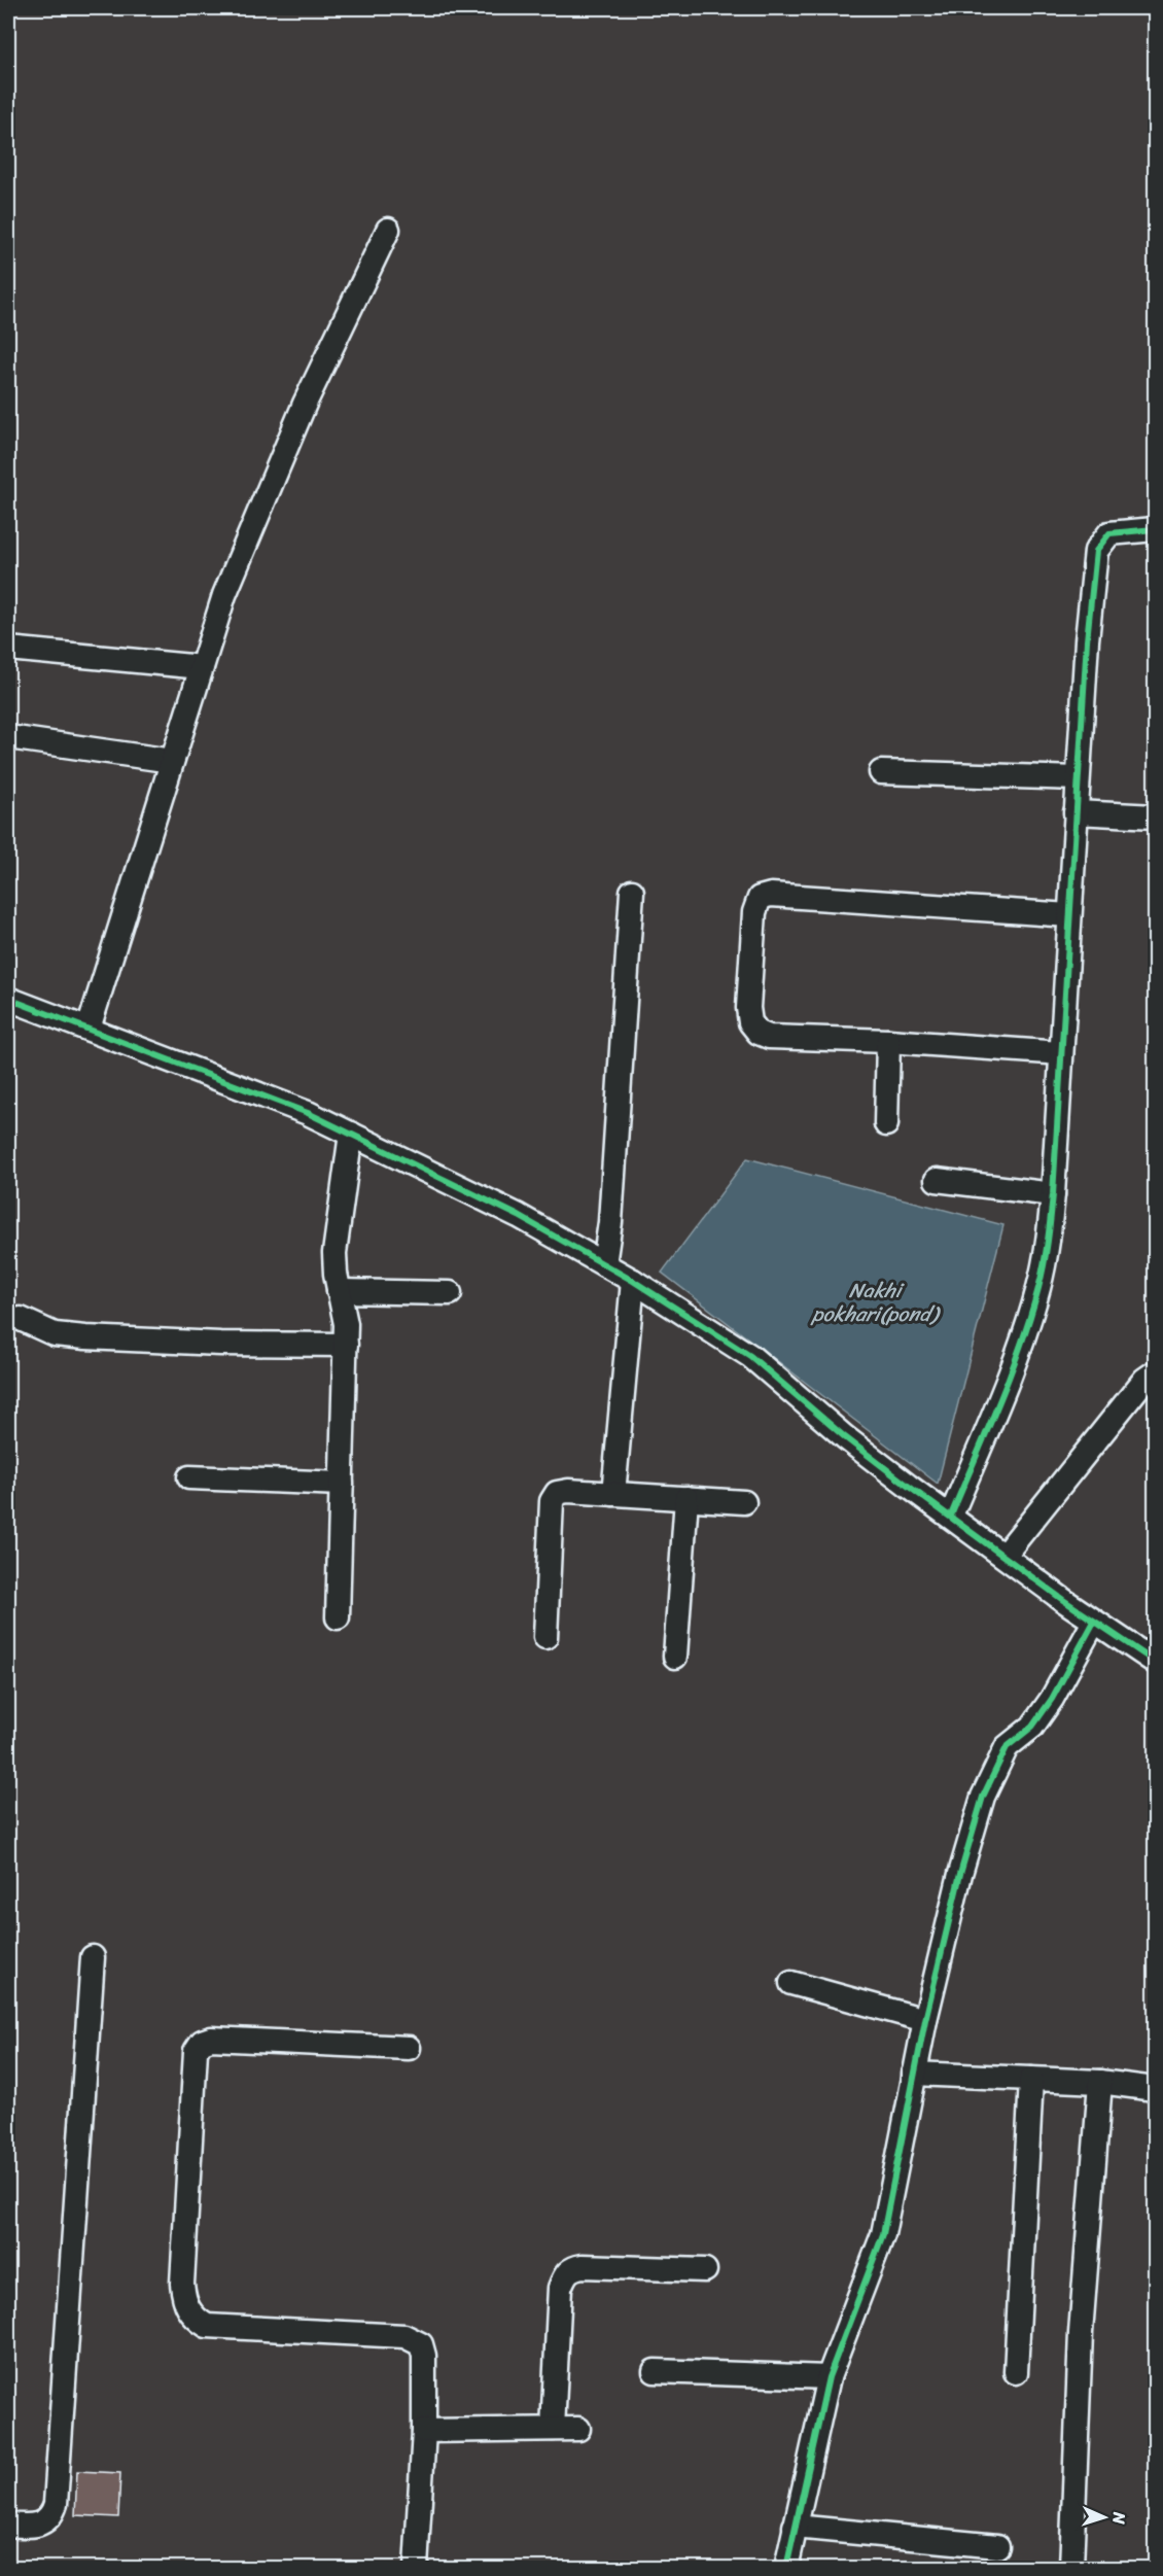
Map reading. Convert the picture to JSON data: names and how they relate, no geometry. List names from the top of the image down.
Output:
{
  "water": ["Nakhi pokhari(pond)"],
  "north": "right"
}
